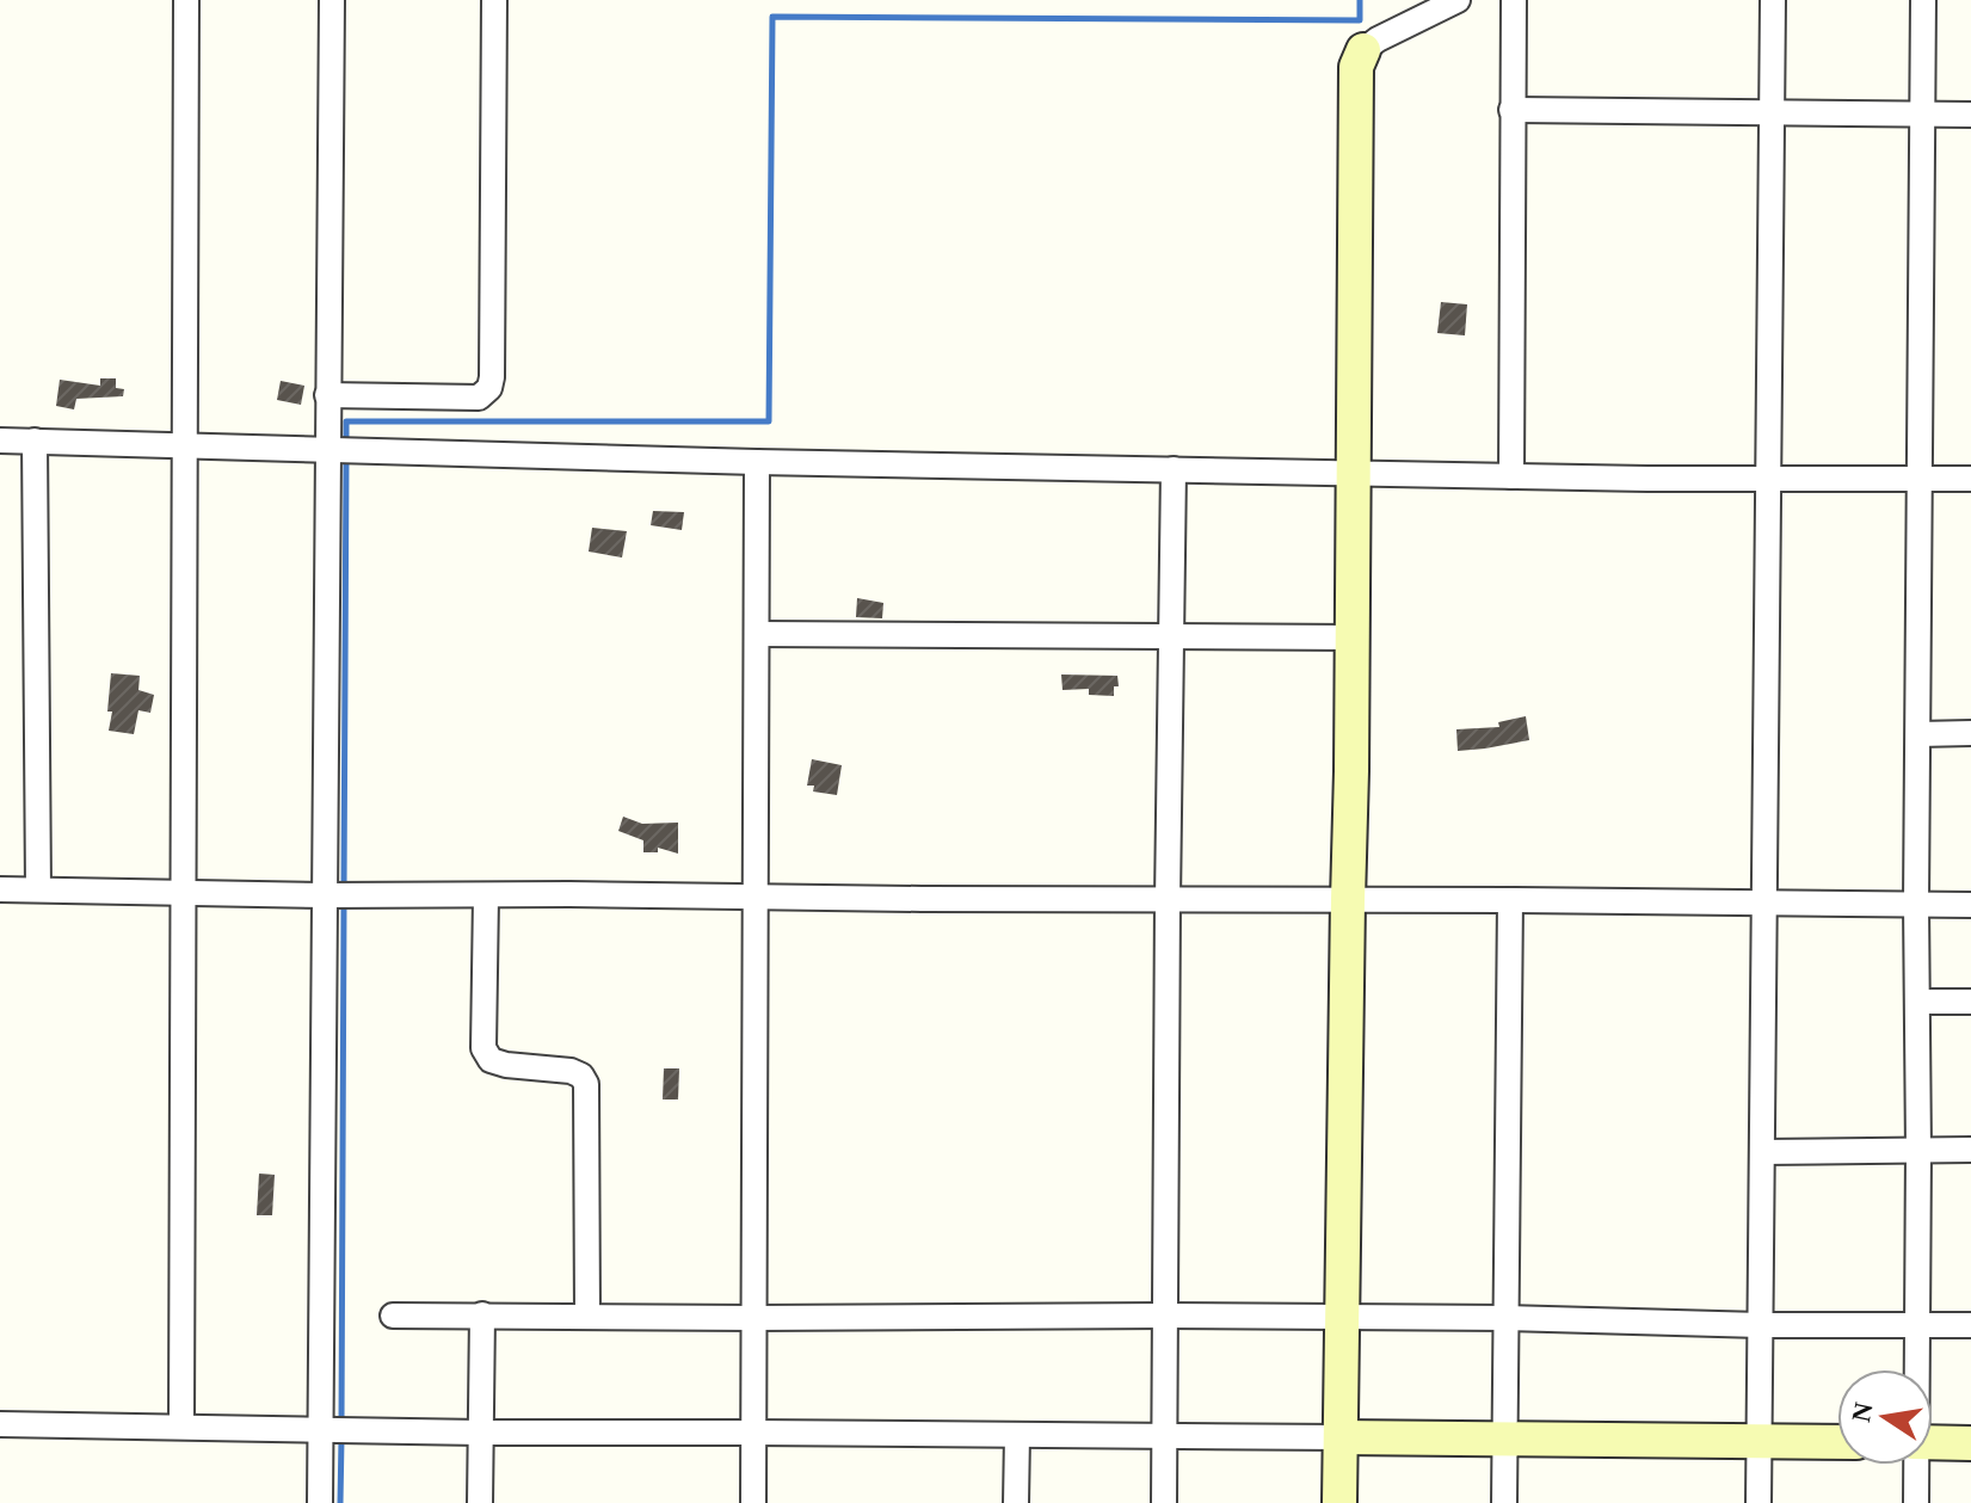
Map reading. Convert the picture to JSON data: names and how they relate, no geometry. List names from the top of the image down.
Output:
{
  "north": "left"
}
